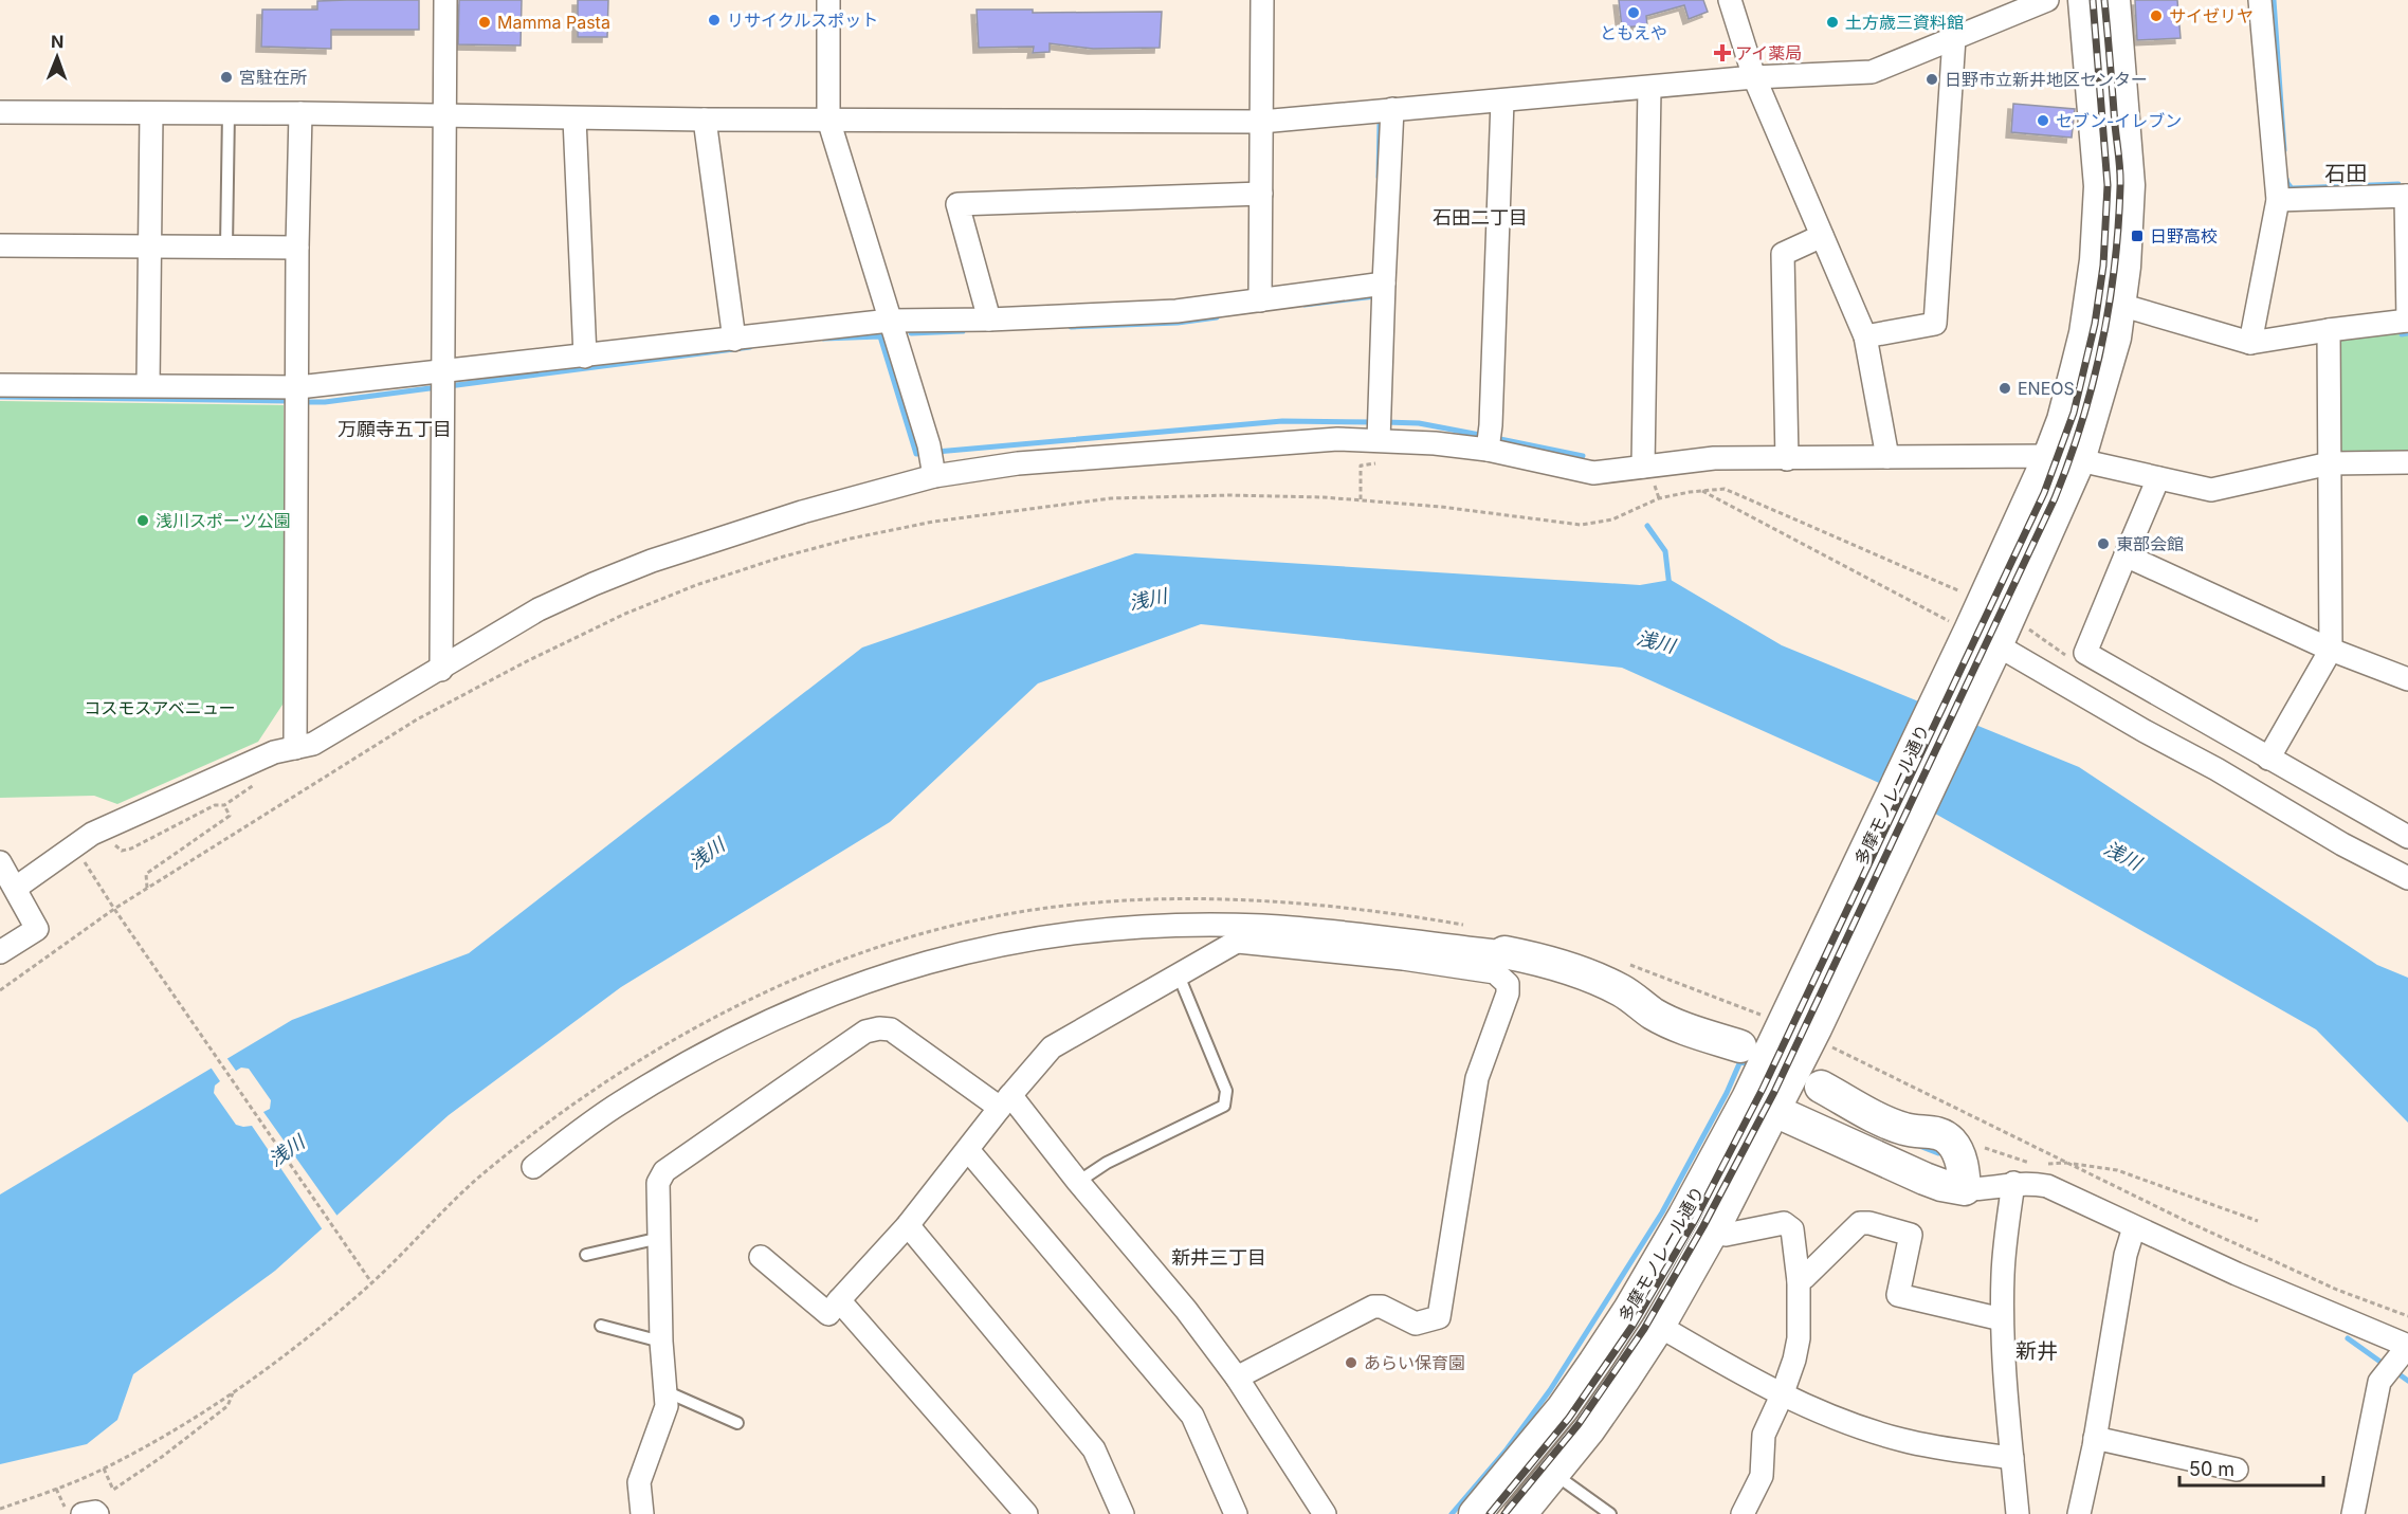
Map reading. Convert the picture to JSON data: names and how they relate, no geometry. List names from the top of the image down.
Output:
{
  "streets": {
    "main road": ["多摩モノレール通り"]
  },
  "districts": [
    "石田",
    "石田二丁目",
    "万願寺五丁目",
    "新井三丁目",
    "新井"
  ],
  "water": ["浅川"],
  "parks": ["コスモスアベニュー"],
  "places": {
    "other": [
      "ともえや",
      "サイゼリヤ",
      "リサイクルスポット",
      "Mamma Pasta",
      "土方歳三資料館",
      "宮駐在所",
      "日野市立新井地区センター",
      "セブン-イレブン",
      "ENEOS",
      "浅川スポーツ公園",
      "東部会館",
      "あらい保育園"
    ],
    "health": ["アイ薬局"],
    "transit": ["日野高校"]
  },
  "scale_bar": "50 m",
  "north": "top"
}
